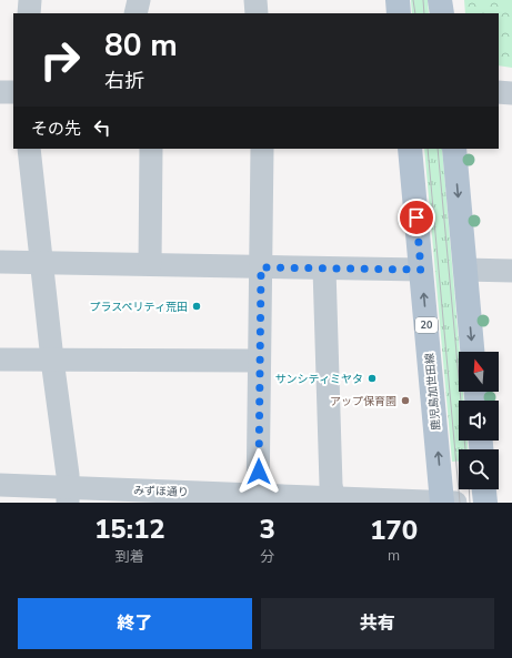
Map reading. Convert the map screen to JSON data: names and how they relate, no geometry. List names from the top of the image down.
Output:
{
  "streets": {
    "main road": ["20", "鹿児島加世田線"],
    "street": ["みずほ通り"]
  },
  "crossings": [
    ["鹿児島加世田線", "みずほ通り"]
  ],
  "places": ["プラスペリティ荒田", "サンシティミヤタ", "アップ保育園"],
  "north": "top",
  "page": {
    "turn": ["80 m", "右折"],
    "then": "その先",
    "eta": [
      "15:12",
      "到着",
      "3",
      "分",
      "170",
      "m"
    ],
    "buttons": ["終了", "共有"]
  }
}
